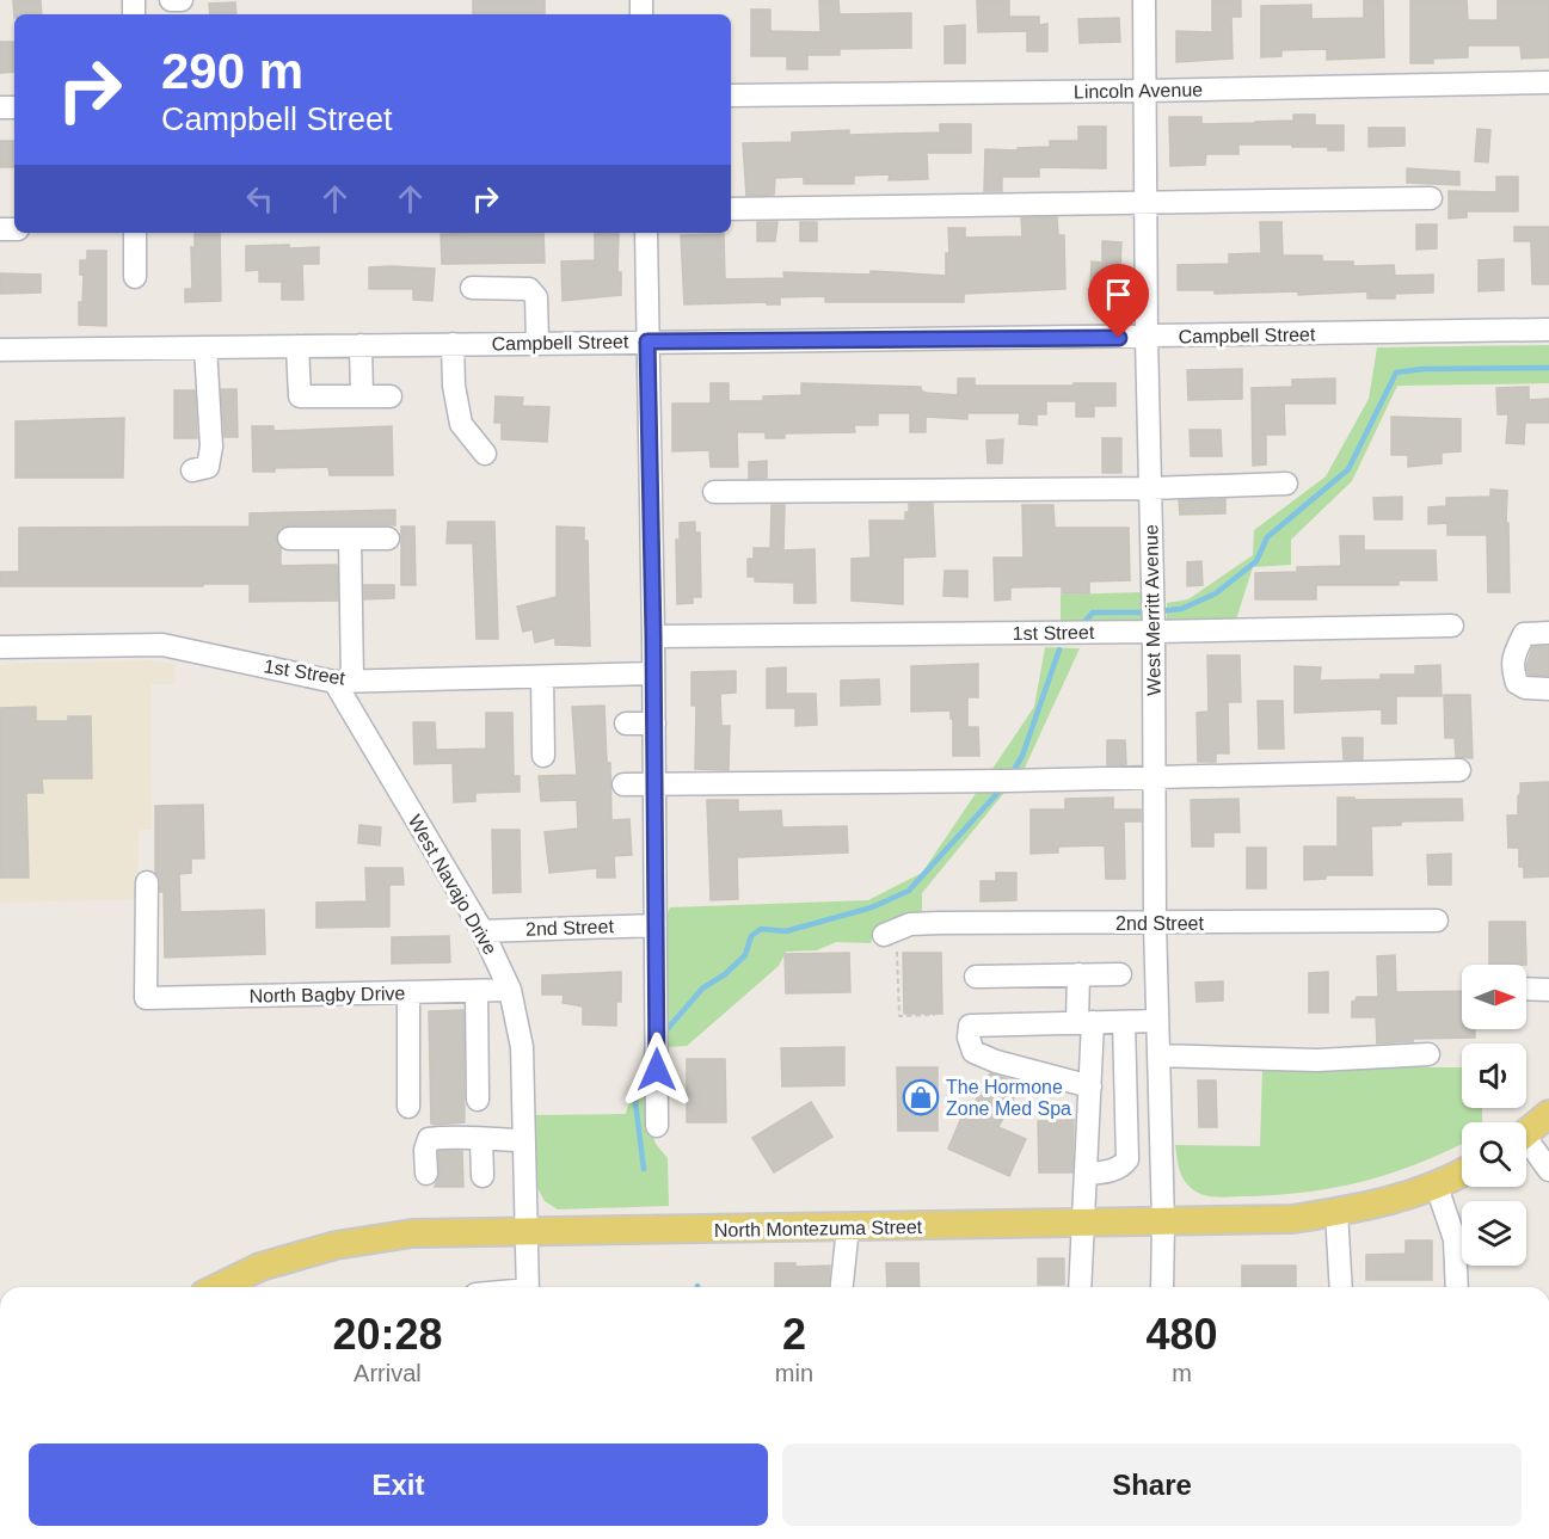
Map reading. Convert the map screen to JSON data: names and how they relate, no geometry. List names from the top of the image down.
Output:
{
  "streets": {
    "main road": ["North Montezuma Street"],
    "street": [
      "Lincoln Avenue",
      "Campbell Street",
      "West Merritt Avenue",
      "1st Street",
      "West Navajo Drive",
      "2nd Street",
      "North Bagby Drive"
    ]
  },
  "crossings": [
    ["Lincoln Avenue", "West Merritt Avenue"],
    ["Campbell Street", "West Merritt Avenue"],
    ["West Merritt Avenue", "1st Street"],
    ["West Merritt Avenue", "2nd Street"],
    ["West Merritt Avenue", "North Montezuma Street"],
    ["1st Street", "West Navajo Drive"],
    ["West Navajo Drive", "2nd Street"],
    ["West Navajo Drive", "North Bagby Drive"],
    ["West Navajo Drive", "North Montezuma Street"]
  ],
  "places": {
    "shop": ["The Hormone Zone Med Spa"]
  },
  "north": "right",
  "page": {
    "turn": ["290 m", "Campbell Street"],
    "eta": [
      "20:28",
      "Arrival",
      "2",
      "min",
      "480",
      "m"
    ],
    "buttons": ["Exit", "Share"]
  }
}
